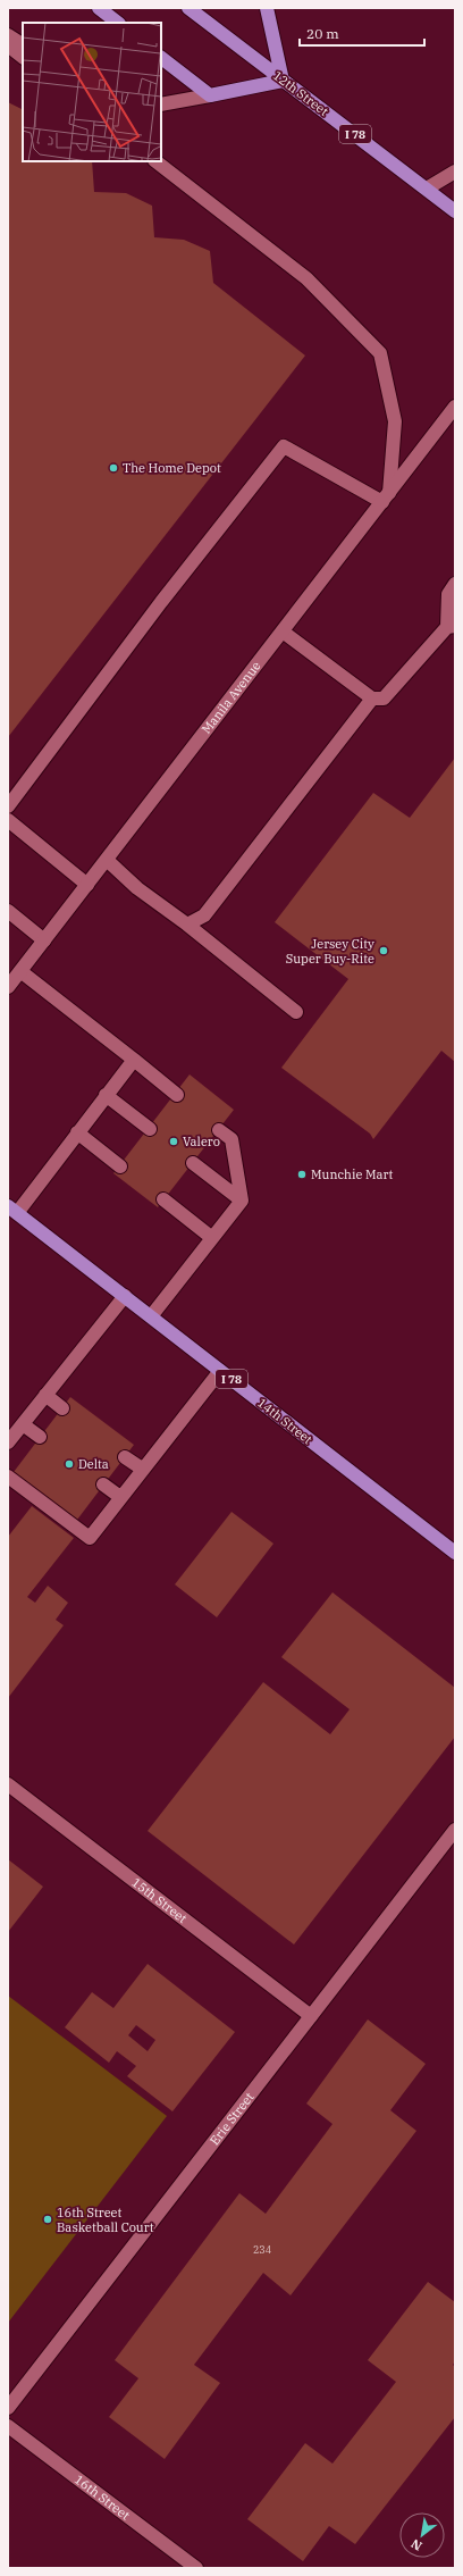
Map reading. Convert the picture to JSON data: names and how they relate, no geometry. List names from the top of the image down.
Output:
{
  "streets": {
    "highway": ["12th Street", "I 78", "14th Street"],
    "street": [
      "Manila Avenue",
      "15th Street",
      "Erie Street",
      "16th Street"
    ]
  },
  "crossings": [
    ["15th Street", "Erie Street"]
  ],
  "places": [
    "The Home Depot",
    "Jersey City Super Buy-Rite",
    "Valero",
    "Munchie Mart",
    "Delta",
    "16th Street Basketball Court"
  ],
  "house_numbers": ["234"],
  "scale_bar": "20 m",
  "north": "bottom left"
}
